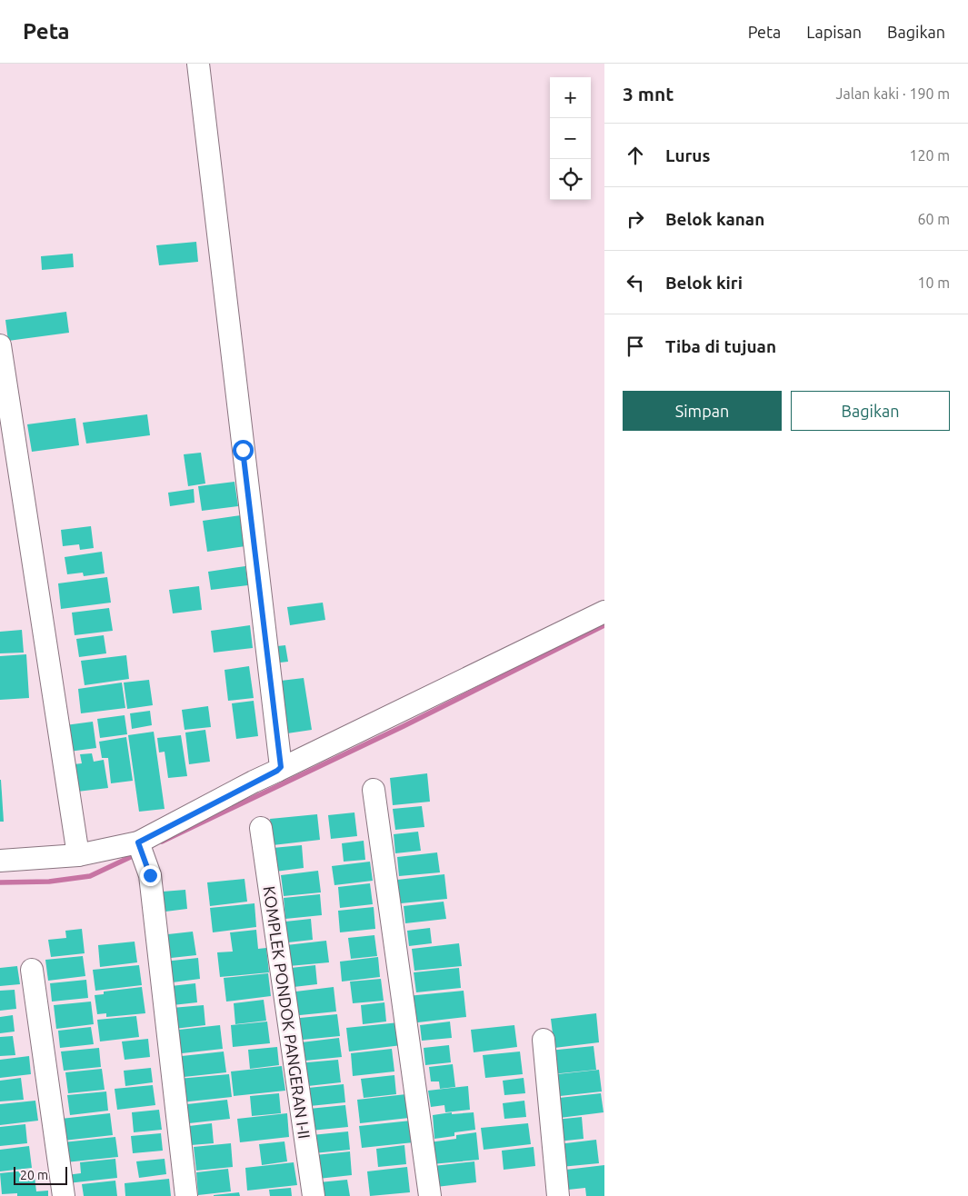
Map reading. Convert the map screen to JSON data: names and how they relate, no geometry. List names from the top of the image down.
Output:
{
  "streets": {
    "street": ["KOMPLEK PONDOK PANGERAN I-II"]
  },
  "scale_bar": "20 m",
  "page": {
    "header": "Peta",
    "nav": ["Peta", "Lapisan", "Bagikan"],
    "heading": ["3 mnt", "Jalan kaki · 190 m"],
    "map_buttons": ["+", "−"],
    "list": [
      ["Lurus", "120 m"],
      ["Belok kanan", "60 m"],
      ["Belok kiri", "10 m"],
      "Tiba di tujuan"
    ],
    "buttons": ["Simpan", "Bagikan"],
    "scale": "20 m"
  }
}
